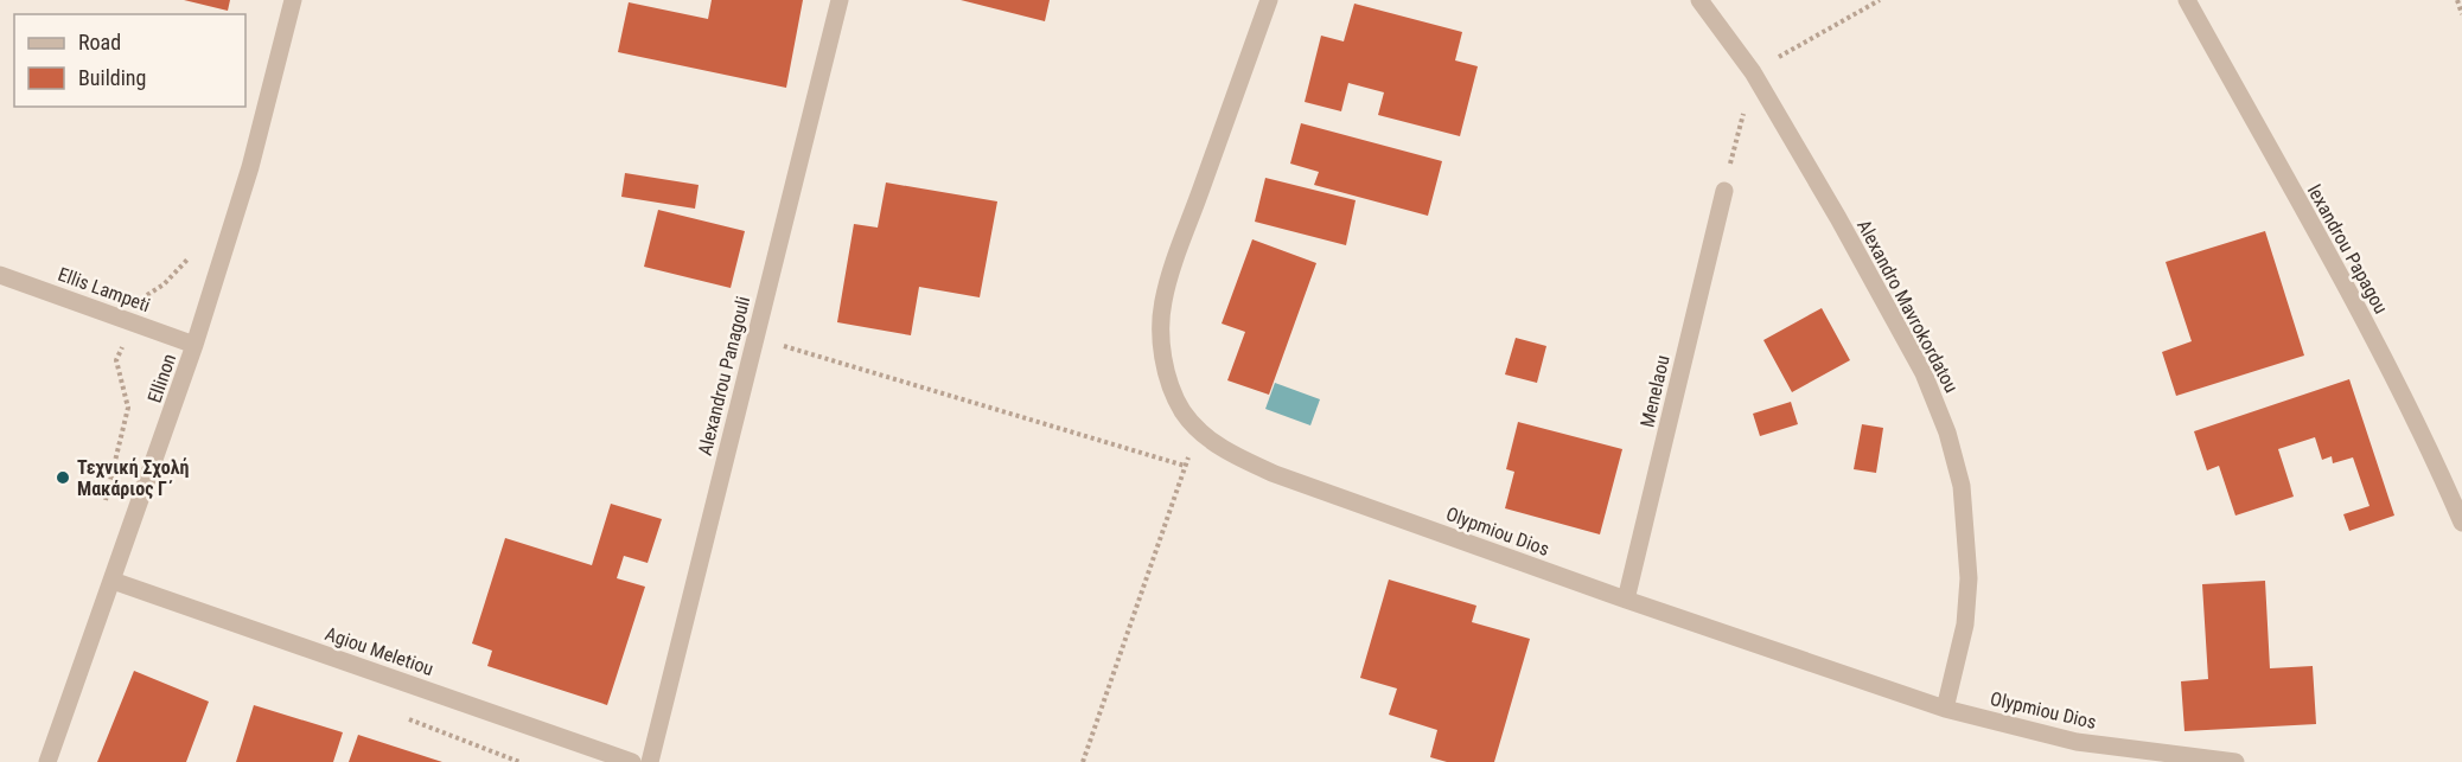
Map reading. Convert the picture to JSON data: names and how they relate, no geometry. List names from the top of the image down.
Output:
{
  "streets": {
    "street": [
      "lexandrou Papagou",
      "Ellis Lampeti",
      "Alexandro Mavrokordatou",
      "Alexandrou Panagouli",
      "Ellinon",
      "Menelaou",
      "Olypmiou Dios",
      "Agiou Meletiou"
    ]
  },
  "crossings": [
    ["Ellis Lampeti", "Ellinon"],
    ["Alexandro Mavrokordatou", "Olypmiou Dios"],
    ["Ellinon", "Agiou Meletiou"],
    ["Menelaou", "Olypmiou Dios"]
  ],
  "places": ["Τεχνική Σχολή Μακάριος Γ΄"],
  "legend": ["Road", "Building"]
}
